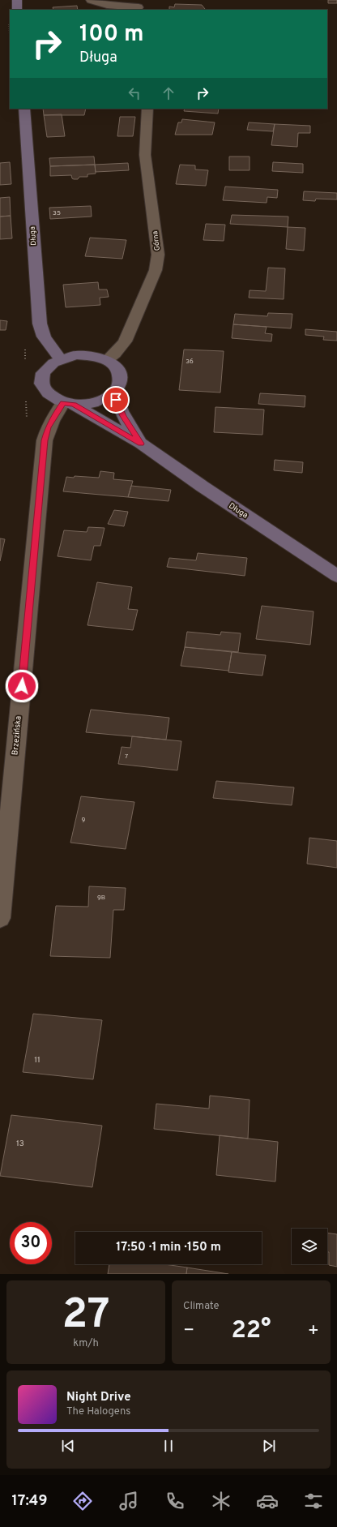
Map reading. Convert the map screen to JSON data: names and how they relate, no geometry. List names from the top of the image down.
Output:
{
  "streets": {
    "street": ["Długa", "Górna", "Brzezińska"]
  },
  "crossings": [
    ["Długa", "Górna"],
    ["Długa", "Brzezińska"],
    ["Górna", "Brzezińska"]
  ],
  "house_numbers": [
    "35",
    "36",
    "7",
    "9",
    "9B",
    "11",
    "13"
  ],
  "page": {
    "turn": ["100 m", "Długa"],
    "limit": "30",
    "trip": "17:50 · 1 min · 150 m",
    "tile": [
      ["27", "km/h"],
      "Climate"
    ],
    "heat": ["−", "22°", "+"],
    "song": ["Night Drive", "The Halogens"],
    "tabs": "17:49"
  }
}
